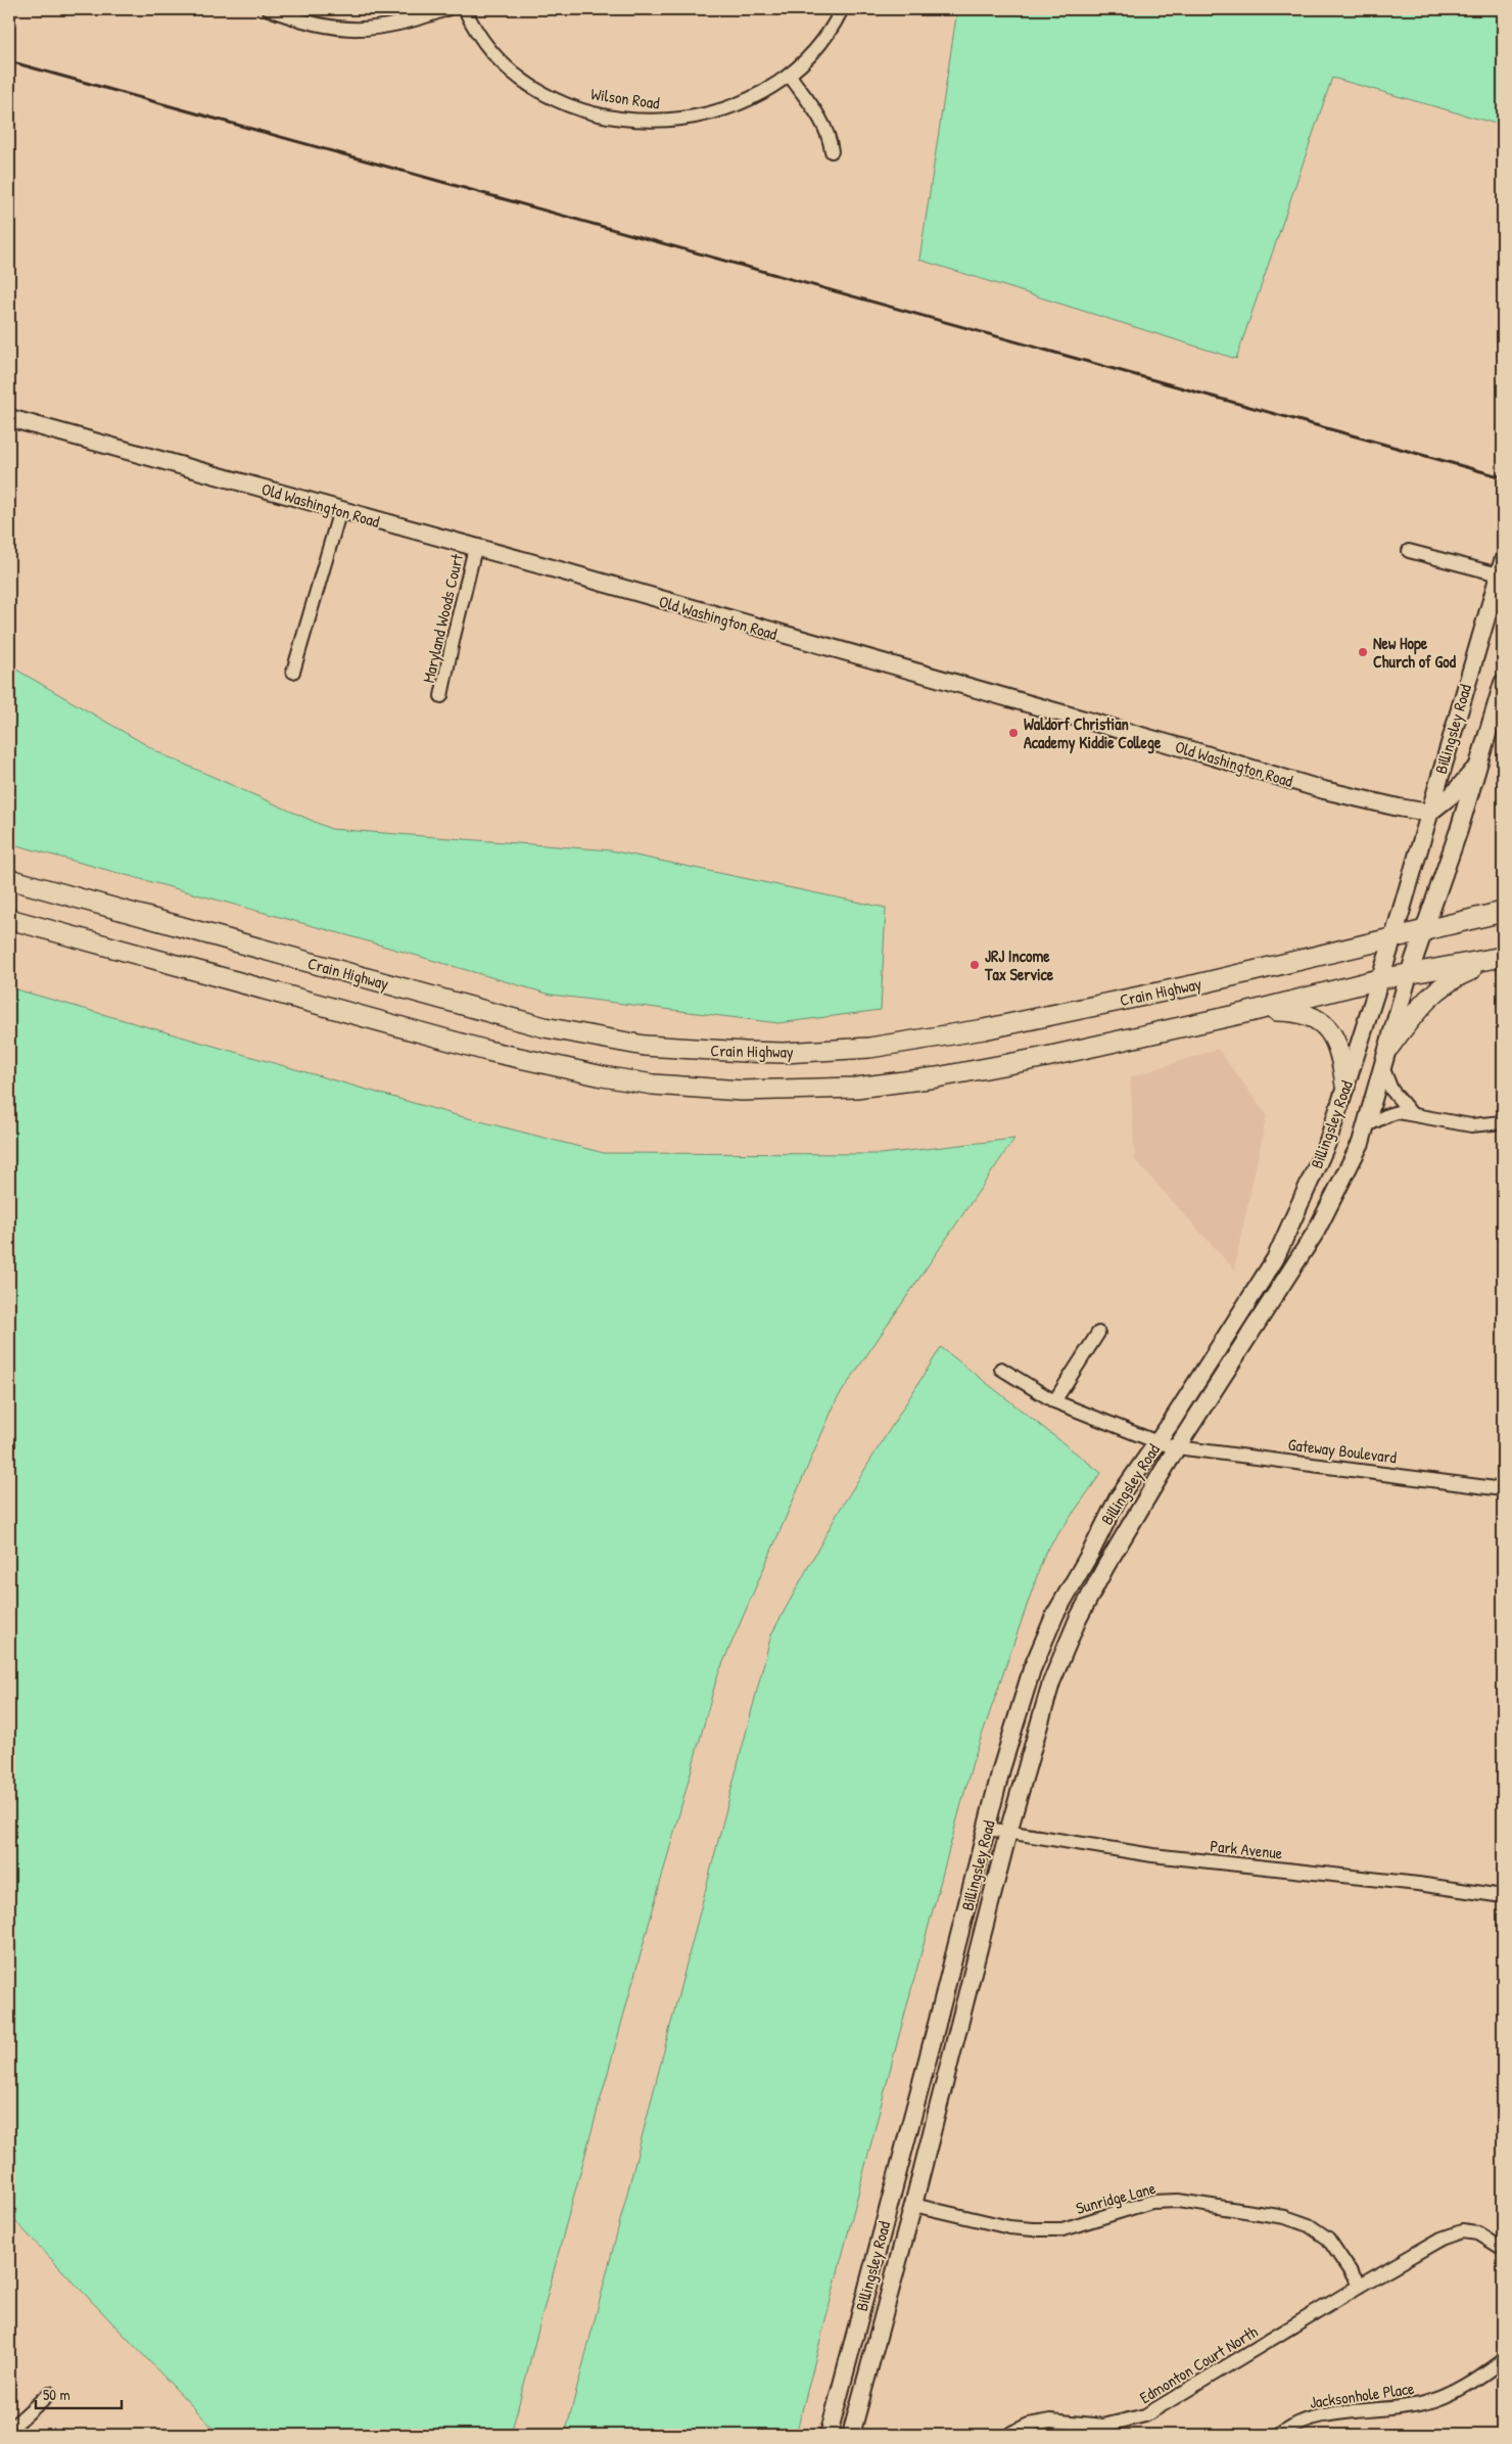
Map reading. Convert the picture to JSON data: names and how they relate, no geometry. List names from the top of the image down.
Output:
{
  "streets": {
    "highway": ["Crain Highway"],
    "main road": ["Old Washington Road", "Billingsley Road"],
    "street": [
      "Wilson Road",
      "Maryland Woods Court",
      "Gateway Boulevard",
      "Park Avenue",
      "Sunridge Lane",
      "Edmonton Court North",
      "Jacksonhole Place"
    ]
  },
  "crossings": [
    ["Old Washington Road", "Maryland Woods Court"],
    ["Old Washington Road", "Billingsley Road"],
    ["Billingsley Road", "Crain Highway"],
    ["Billingsley Road", "Gateway Boulevard"],
    ["Billingsley Road", "Park Avenue"],
    ["Billingsley Road", "Sunridge Lane"],
    ["Sunridge Lane", "Edmonton Court North"]
  ],
  "places": ["New Hope Church of God", "Waldorf Christian Academy Kiddie College", "JRJ Income Tax Service"],
  "scale_bar": "50 m"
}
